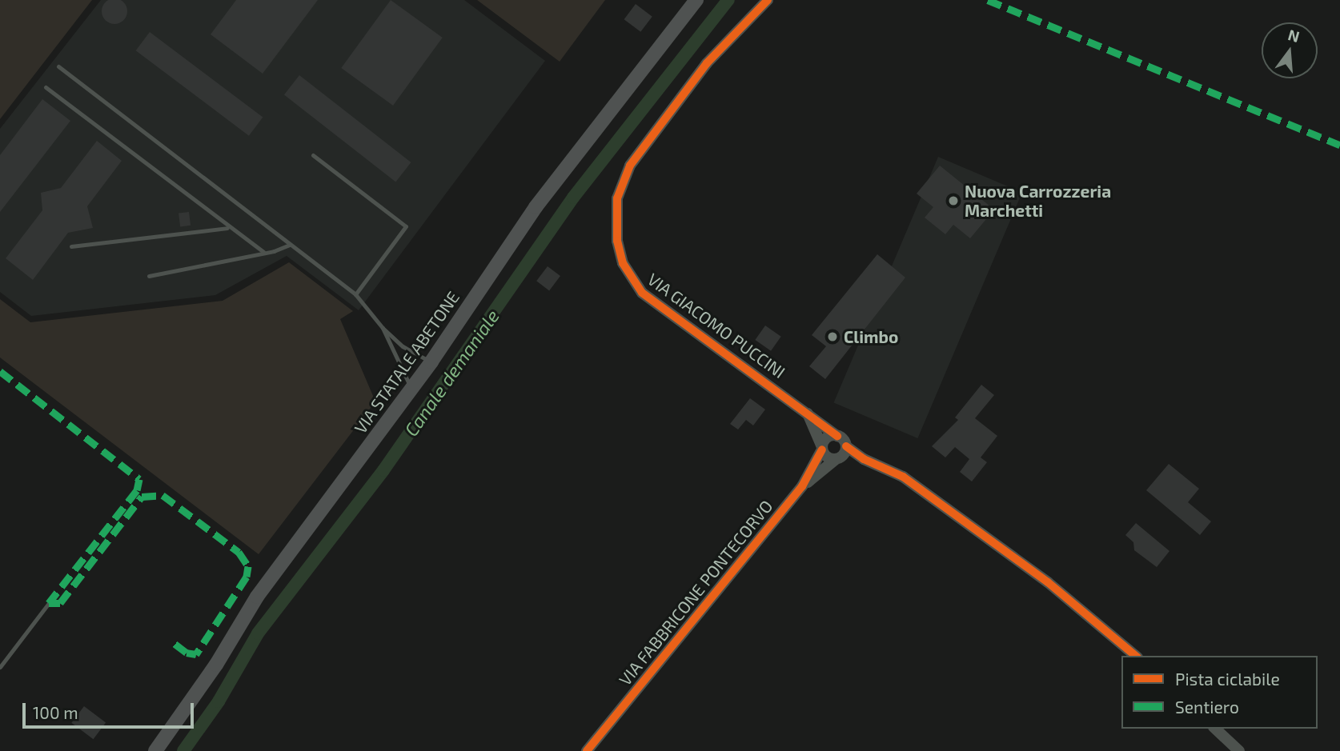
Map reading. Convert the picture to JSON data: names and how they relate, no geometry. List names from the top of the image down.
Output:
{
  "streets": {
    "main road": ["VIA STATALE ABETONE"],
    "street": ["VIA GIACOMO PUCCINI", "VIA FABBRICONE PONTECORVO"]
  },
  "crossings": [
    ["VIA GIACOMO PUCCINI", "VIA FABBRICONE PONTECORVO"]
  ],
  "water": ["Canale demaniale"],
  "places": ["Nuova Carrozzeria Marchetti", "Climbo"],
  "legend": ["Pista ciclabile", "Sentiero"],
  "scale_bar": "100 m",
  "north": "top"
}
